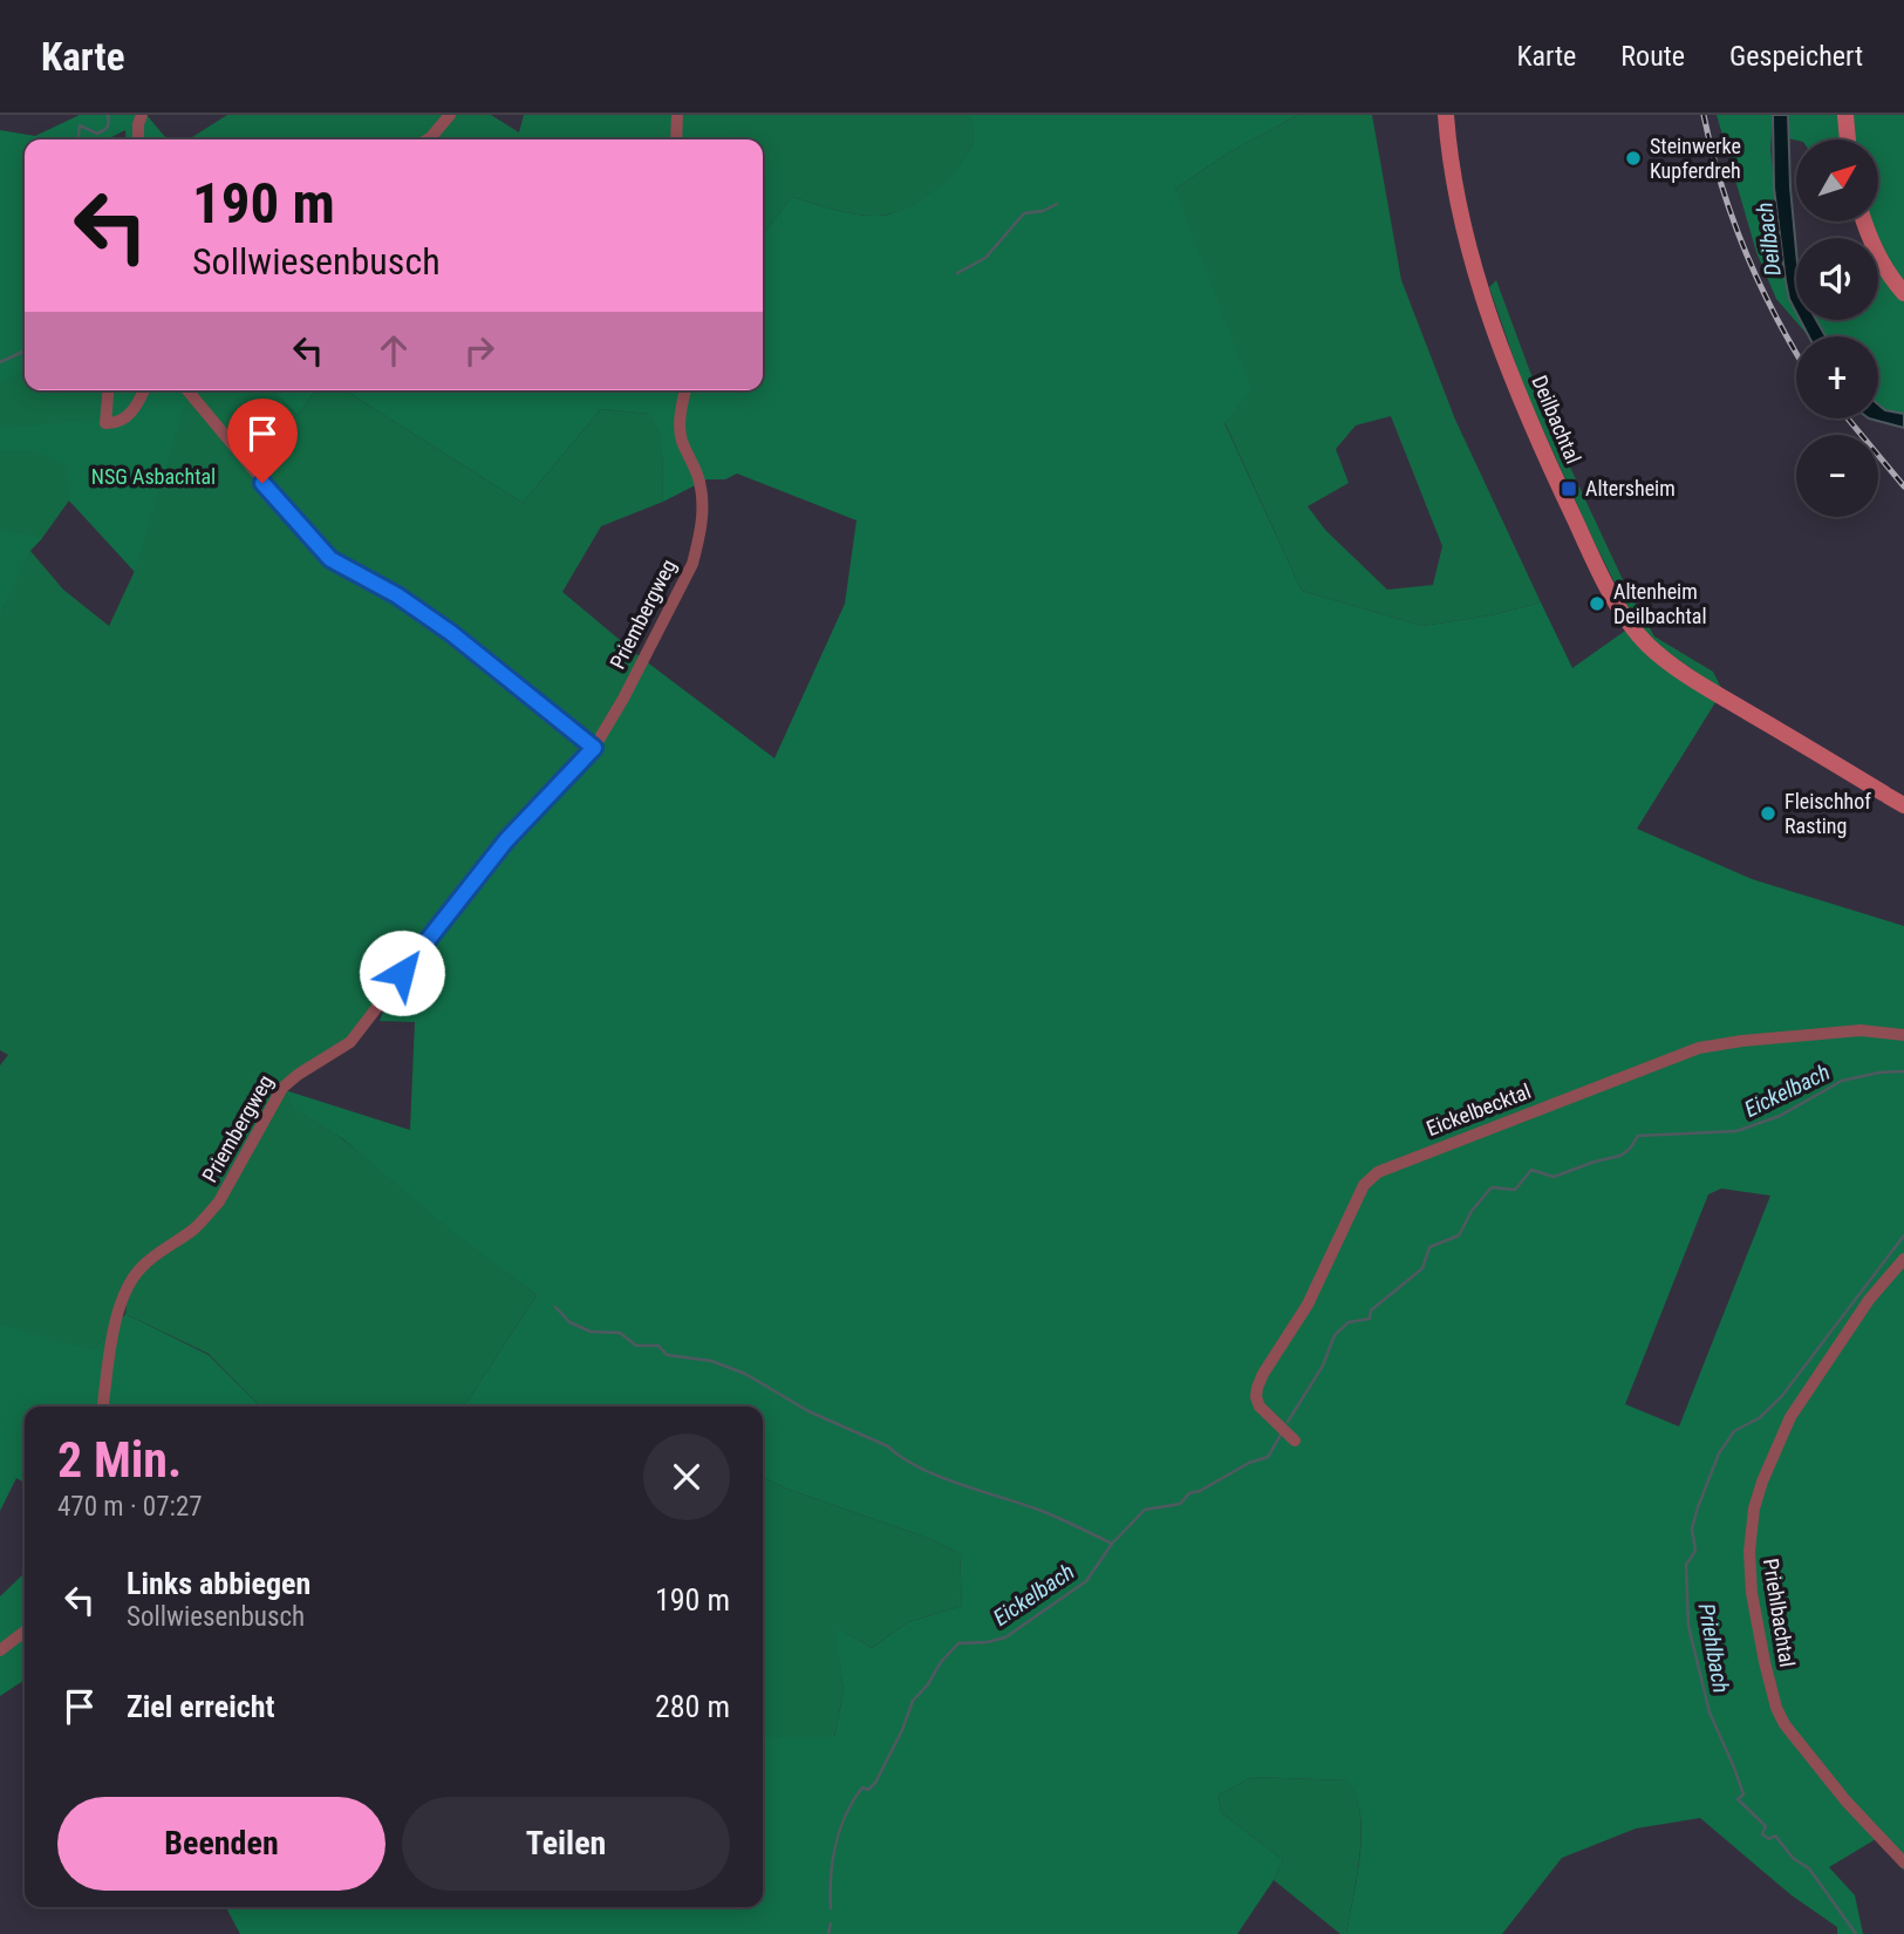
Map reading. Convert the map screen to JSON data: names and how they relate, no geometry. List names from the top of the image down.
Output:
{
  "streets": {
    "street": [
      "Deilbachtal",
      "Priembergweg",
      "Eickelbecktal",
      "Priehlbachtal"
    ]
  },
  "water": ["Deilbach", "Eickelbach", "Priehlbach"],
  "parks": ["NSG Asbachtal"],
  "places": {
    "other": ["Steinwerke Kupferdreh", "Altenheim Deilbachtal", "Fleischhof Rasting"],
    "transit": ["Altersheim"]
  },
  "north": "top right",
  "page": {
    "header": "Karte",
    "nav": ["Karte", "Route", "Gespeichert"],
    "map_buttons": ["+", "−"],
    "turn": ["190 m", "Sollwiesenbusch"],
    "heading": ["2 Min.", "470 m · 07:27"],
    "list": [
      {
        "name": "Links abbiegen",
        "note": "Sollwiesenbusch",
        "value": "190 m"
      },
      {
        "name": "Ziel erreicht",
        "value": "280 m"
      }
    ],
    "buttons": ["Beenden", "Teilen"]
  }
}
